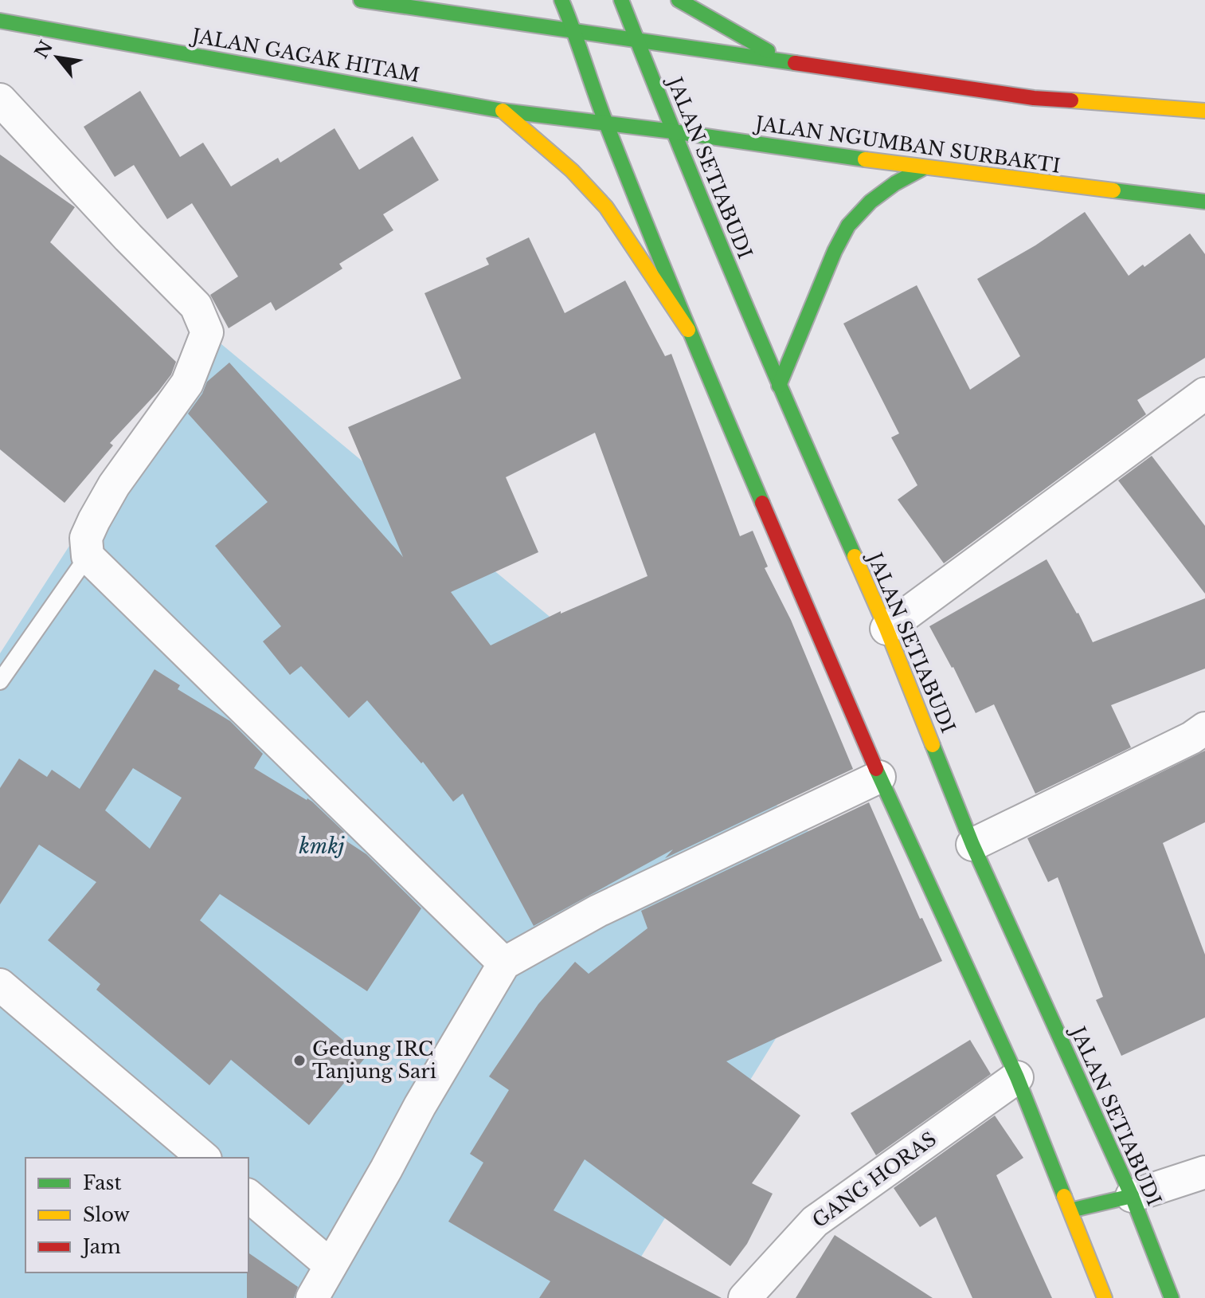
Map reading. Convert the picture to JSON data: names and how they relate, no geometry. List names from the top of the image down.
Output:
{
  "streets": {
    "main road": ["JALAN GAGAK HITAM", "JALAN NGUMBAN SURBAKTI", "JALAN SETIABUDI"],
    "street": ["GANG HORAS"]
  },
  "crossings": [
    ["JALAN GAGAK HITAM", "JALAN NGUMBAN SURBAKTI"],
    ["JALAN NGUMBAN SURBAKTI", "JALAN SETIABUDI"]
  ],
  "water": ["kmkj"],
  "places": ["Gedung IRC Tanjung Sari"],
  "legend": ["Fast", "Slow", "Jam"],
  "north": "top left"
}
